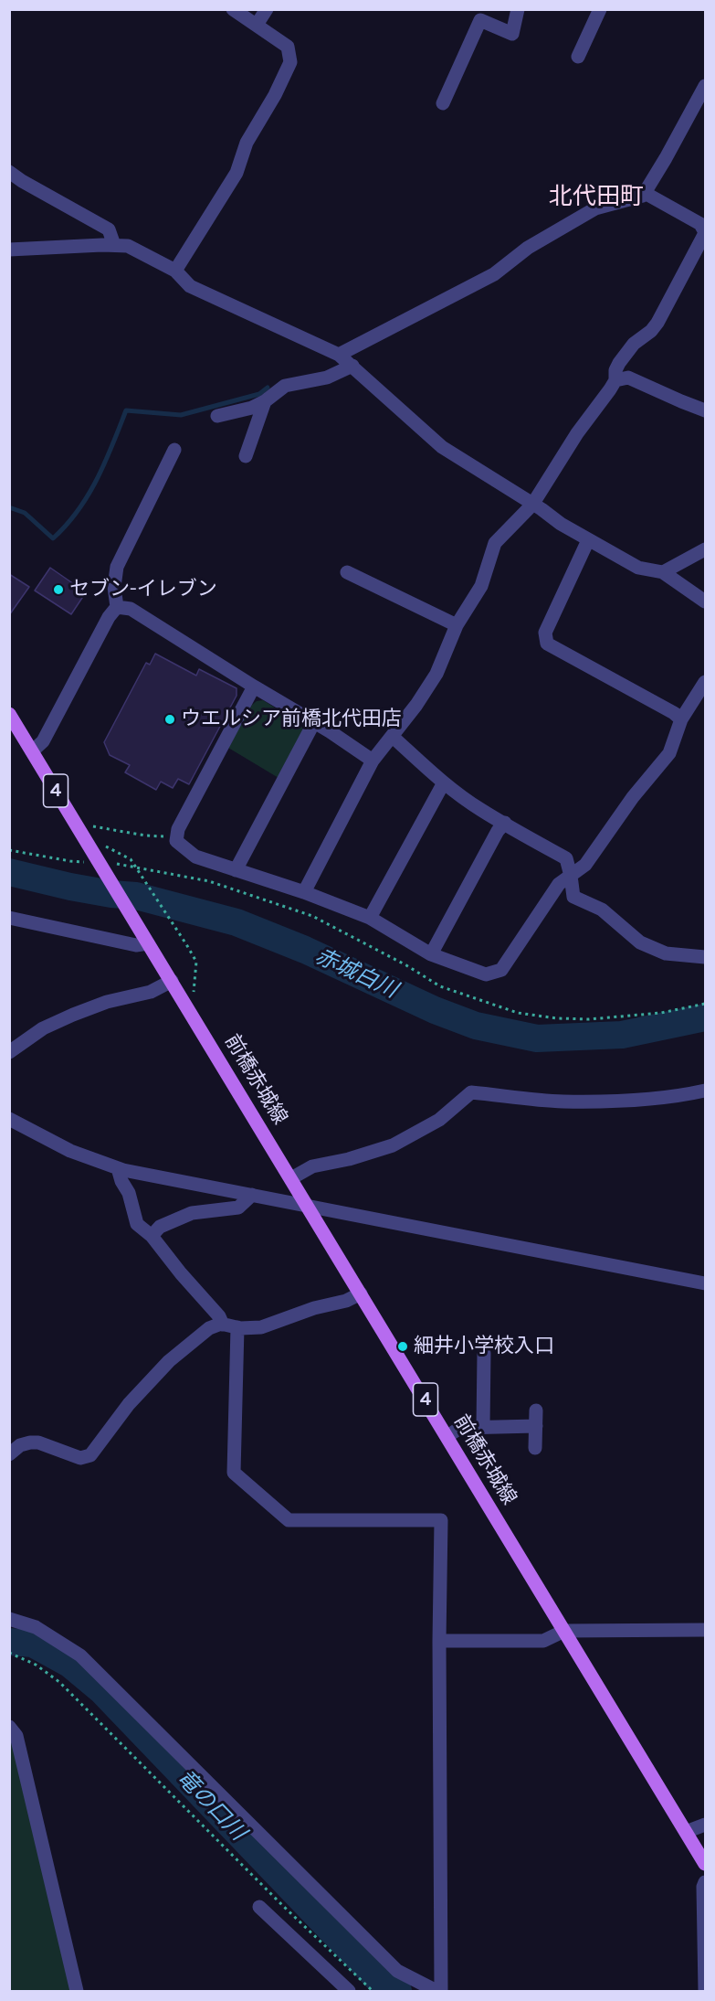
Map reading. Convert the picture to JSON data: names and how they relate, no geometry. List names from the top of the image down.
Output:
{
  "streets": {
    "main road": ["4", "前橋赤城線"]
  },
  "crossings": [
    ["4", "前橋赤城線"]
  ],
  "districts": ["北代田町"],
  "water": ["赤城白川", "竜の口川"],
  "places": ["セブン-イレブン", "ウエルシア前橋北代田店", "細井小学校入口"]
}
